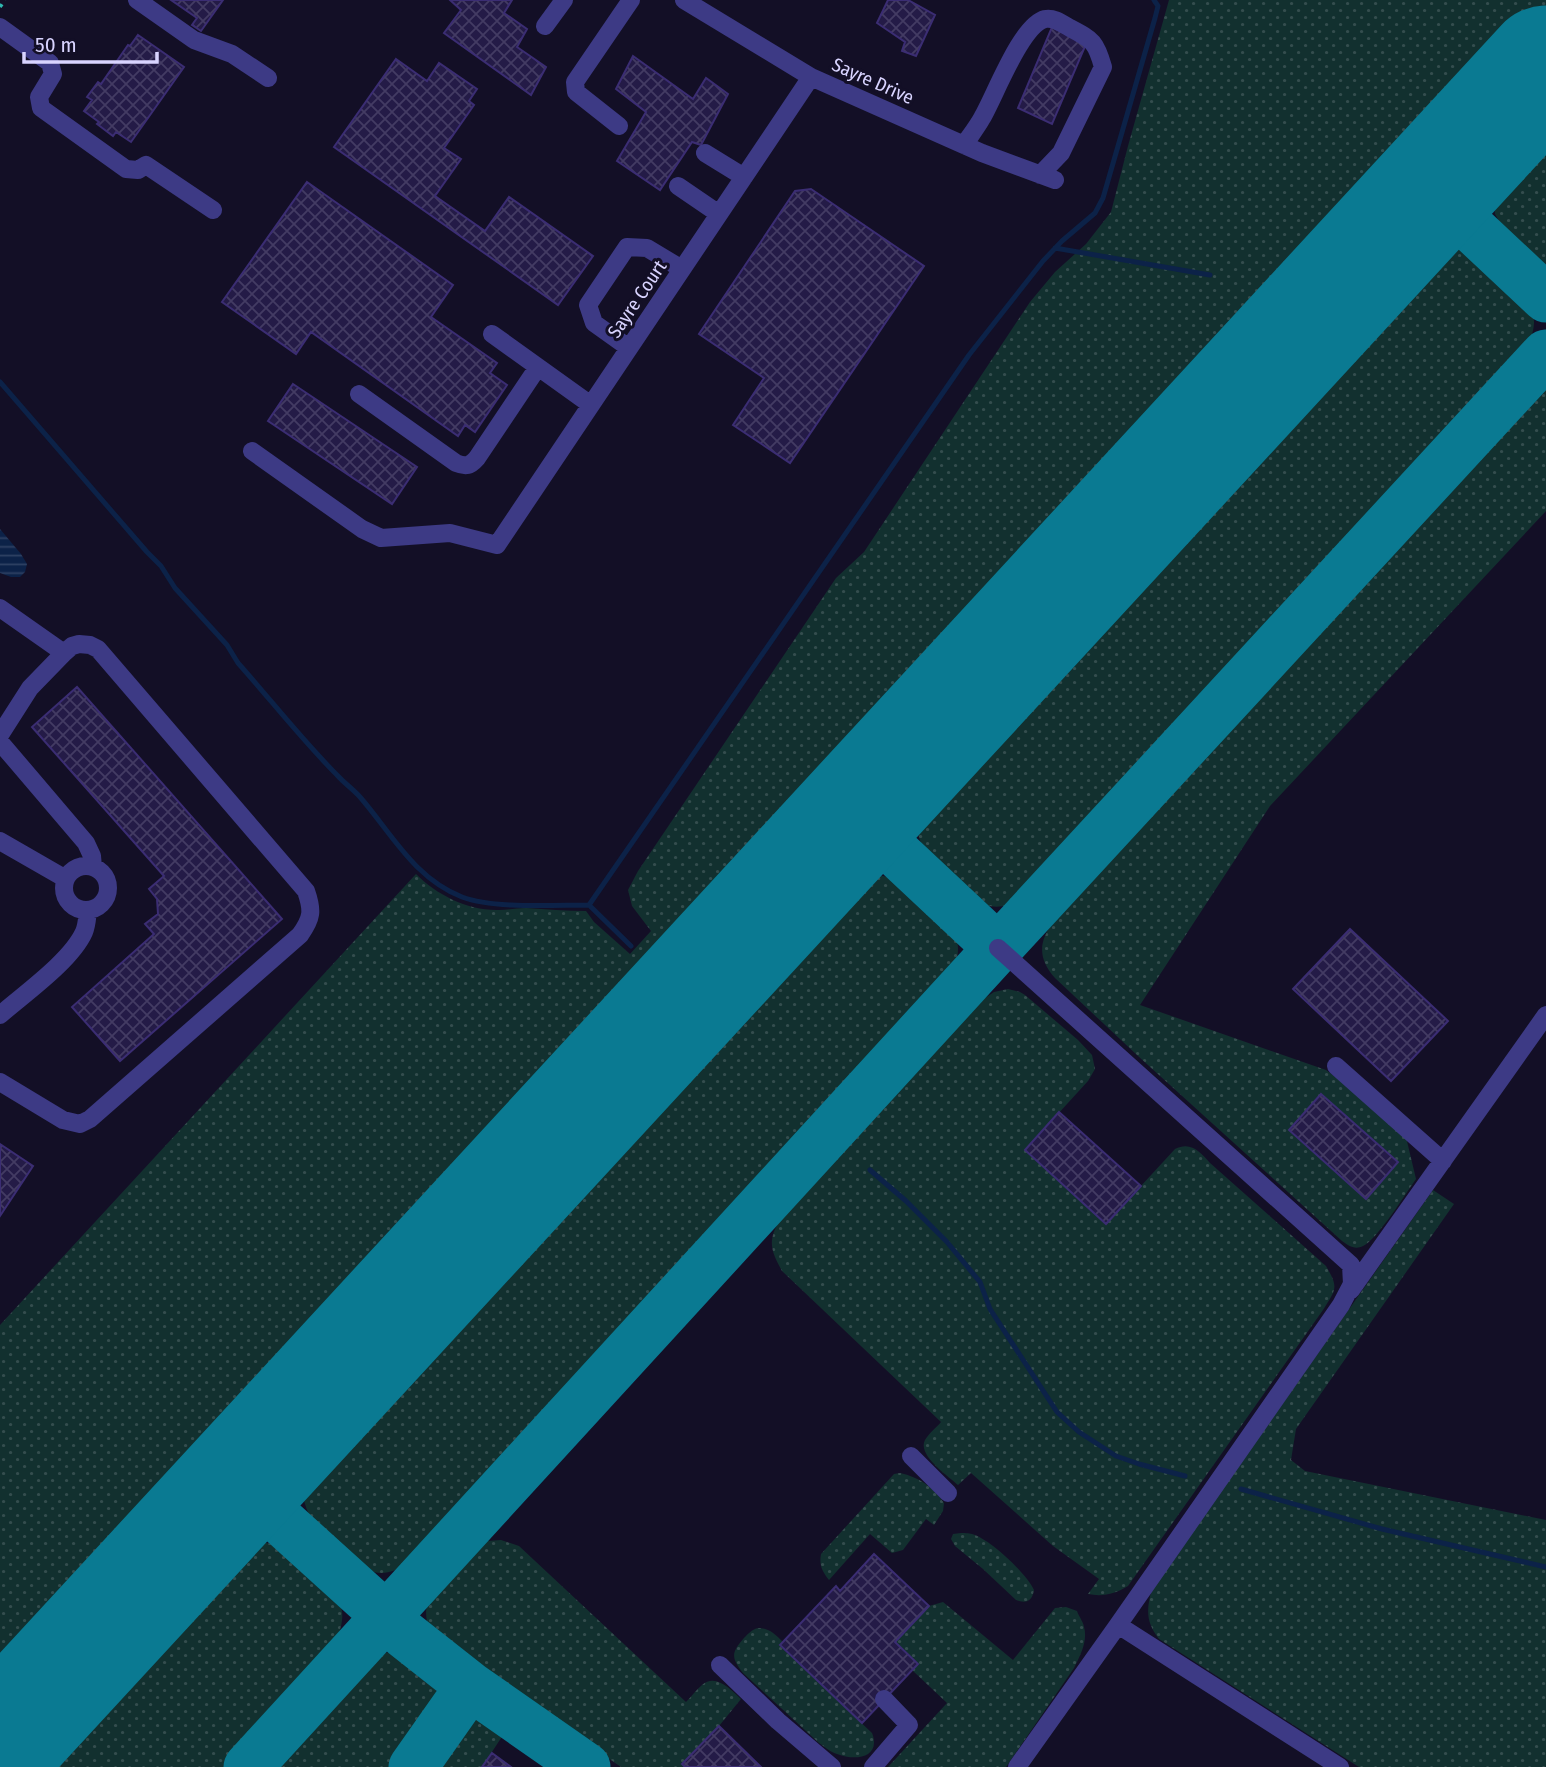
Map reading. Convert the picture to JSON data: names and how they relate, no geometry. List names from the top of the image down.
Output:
{
  "streets": {
    "street": ["Sayre Drive", "Sayre Court"]
  },
  "crossings": [
    ["Sayre Drive", "Sayre Court"]
  ],
  "scale_bar": "50 m"
}
